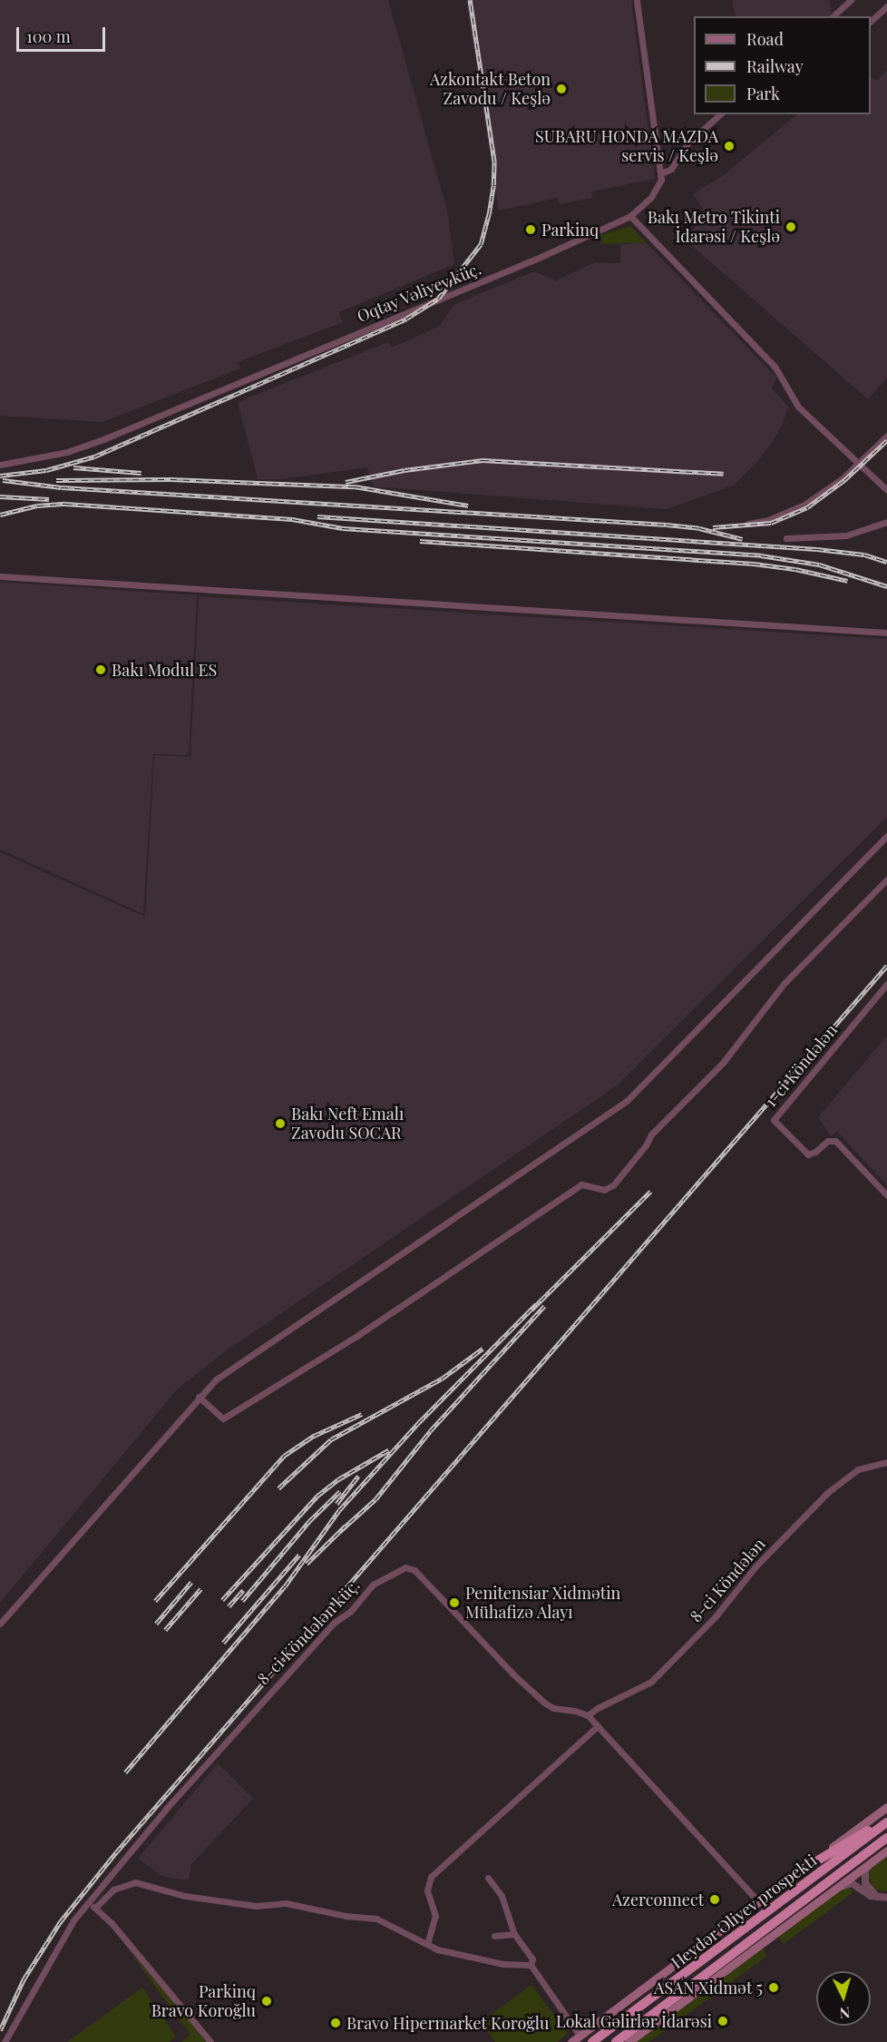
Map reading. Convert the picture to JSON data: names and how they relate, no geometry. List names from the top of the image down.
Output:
{
  "streets": {
    "highway": ["Heydər Əliyev prospekti"],
    "street": [
      "Oqtay Vəliyev küç.",
      "1-ci Köndələn",
      "8-ci Köndələn",
      "8-ci Köndələn küç."
    ]
  },
  "crossings": [
    ["8-ci Köndələn", "8-ci Köndələn küç."]
  ],
  "places": [
    "Azkontakt Beton Zavodu / Keşlə",
    "SUBARU HONDA MAZDA servis / Keşlə",
    "Bakı Metro Tikinti İdarəsi / Keşlə",
    "Parkinq",
    "Bakı Modul ES",
    "Bakı Neft Emalı Zavodu SOCAR",
    "Penitensiar Xidmətin Mühafizə Alayı",
    "Azerconnect",
    "ASAN Xidmət 5",
    "Parkinq Bravo Koroğlu",
    "Lokal Gəlirlər İdarəsi",
    "Bravo Hipermarket Koroğlu"
  ],
  "legend": ["Road", "Railway", "Park"],
  "scale_bar": "100 m",
  "north": "bottom"
}
